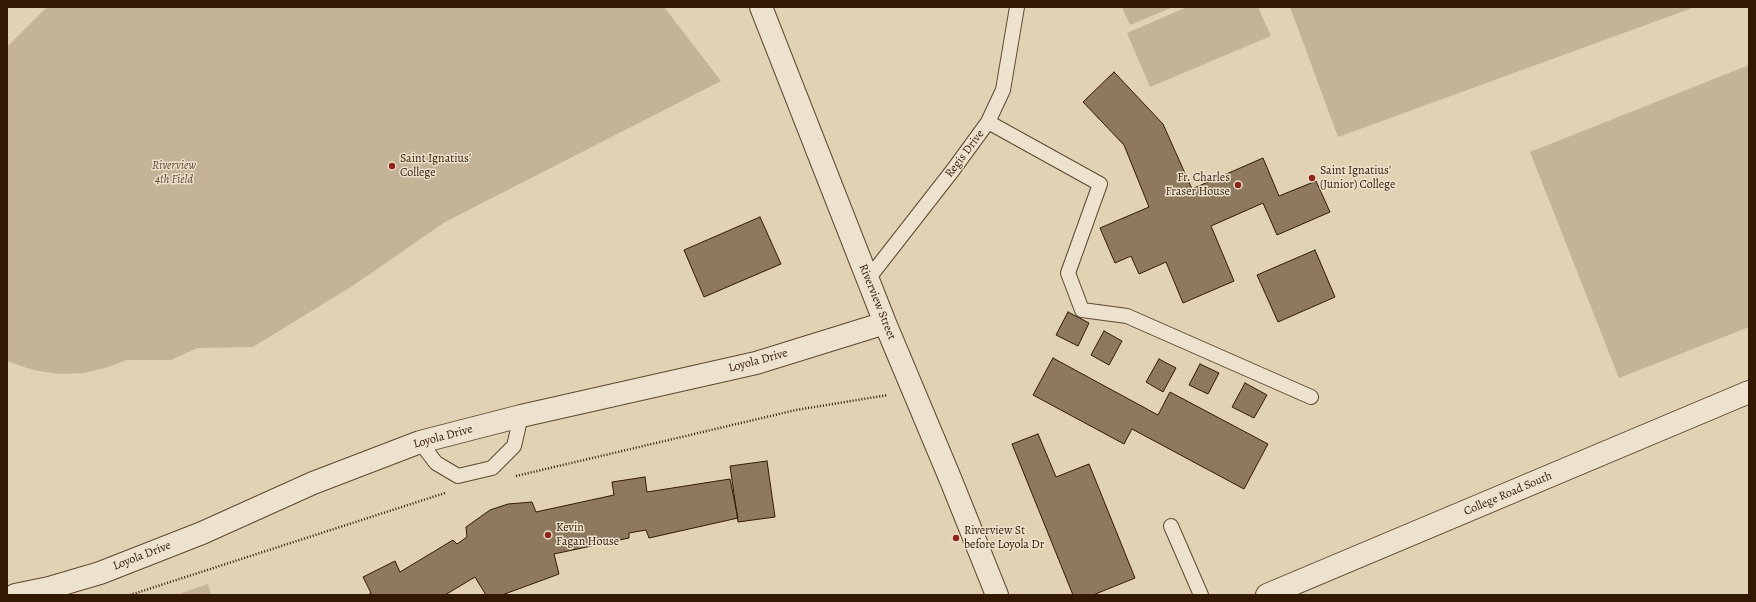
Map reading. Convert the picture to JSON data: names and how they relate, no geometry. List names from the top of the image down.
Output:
{
  "streets": {
    "street": ["Riverview Street", "Loyola Drive", "College Road South"],
    "lane": ["Regis Drive"]
  },
  "crossings": [
    ["Regis Drive", "Riverview Street"],
    ["Riverview Street", "Loyola Drive"]
  ],
  "parks": ["Riverview 4th Field"],
  "places": [
    "Saint Ignatius' College",
    "Saint Ignatius' (Junior) College",
    "Fr. Charles Fraser House",
    "Kevin Fagan House",
    "Riverview St before Loyola Dr"
  ]
}
